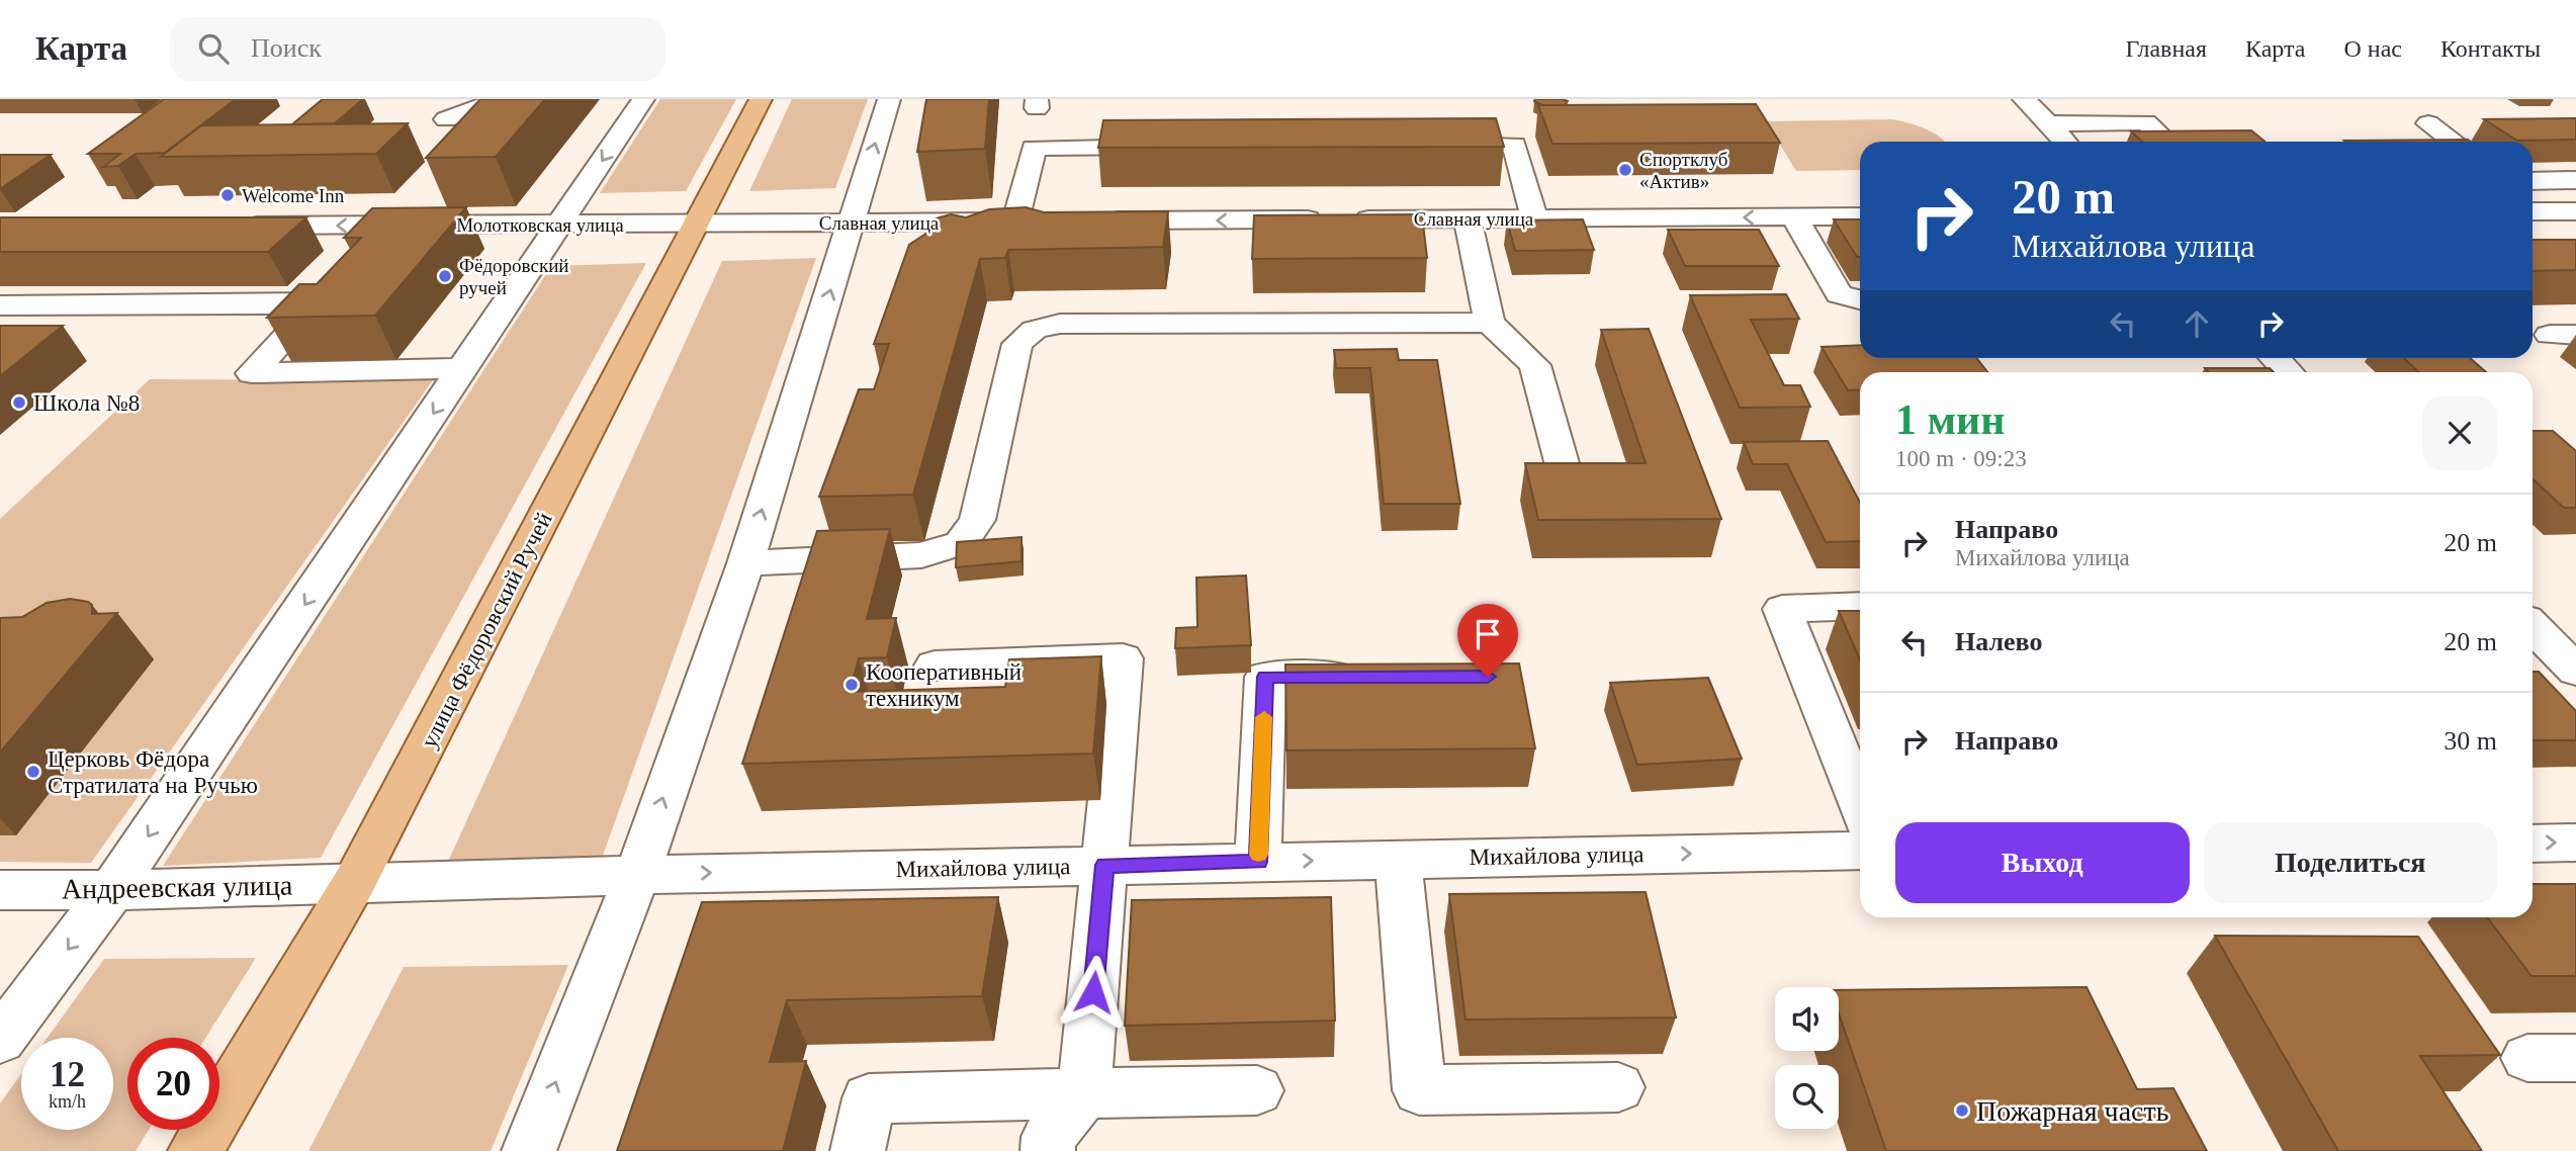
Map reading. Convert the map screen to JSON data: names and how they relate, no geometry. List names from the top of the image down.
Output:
{
  "streets": {
    "main road": ["улица Фёдоровский Ручей"],
    "street": [
      "Славная улица",
      "Молотковская улица",
      "Михайлова улица",
      "Андреевская улица"
    ]
  },
  "crossings": [
    ["Славная улица", "Молотковская улица"],
    ["Славная улица", "улица Фёдоровский Ручей"],
    ["Молотковская улица", "улица Фёдоровский Ручей"],
    ["улица Фёдоровский Ручей", "Михайлова улица"],
    ["улица Фёдоровский Ручей", "Андреевская улица"],
    ["Михайлова улица", "Андреевская улица"]
  ],
  "one_way": ["Славная улица", "Михайлова улица"],
  "places": [
    "Спортклуб «Актив»",
    "Welcome Inn",
    "Фёдоровский ручей",
    "Школа №8",
    "Кооперативный техникум",
    "Церковь Фёдора Стратилата на Ручью",
    "Пожарная часть"
  ],
  "page": {
    "header": "Карта",
    "search": "Поиск",
    "nav": [
      "Главная",
      "Карта",
      "О нас",
      "Контакты"
    ],
    "turn": ["20 m", "Михайлова улица"],
    "heading": ["1 мин", "100 m · 09:23"],
    "list": [
      {
        "name": "Направо",
        "note": "Михайлова улица",
        "value": "20 m"
      },
      {
        "name": "Налево",
        "value": "20 m"
      },
      {
        "name": "Направо",
        "value": "30 m"
      }
    ],
    "buttons": ["Выход", "Поделиться"],
    "speed": "12 km/h",
    "limit": "20"
  }
}
